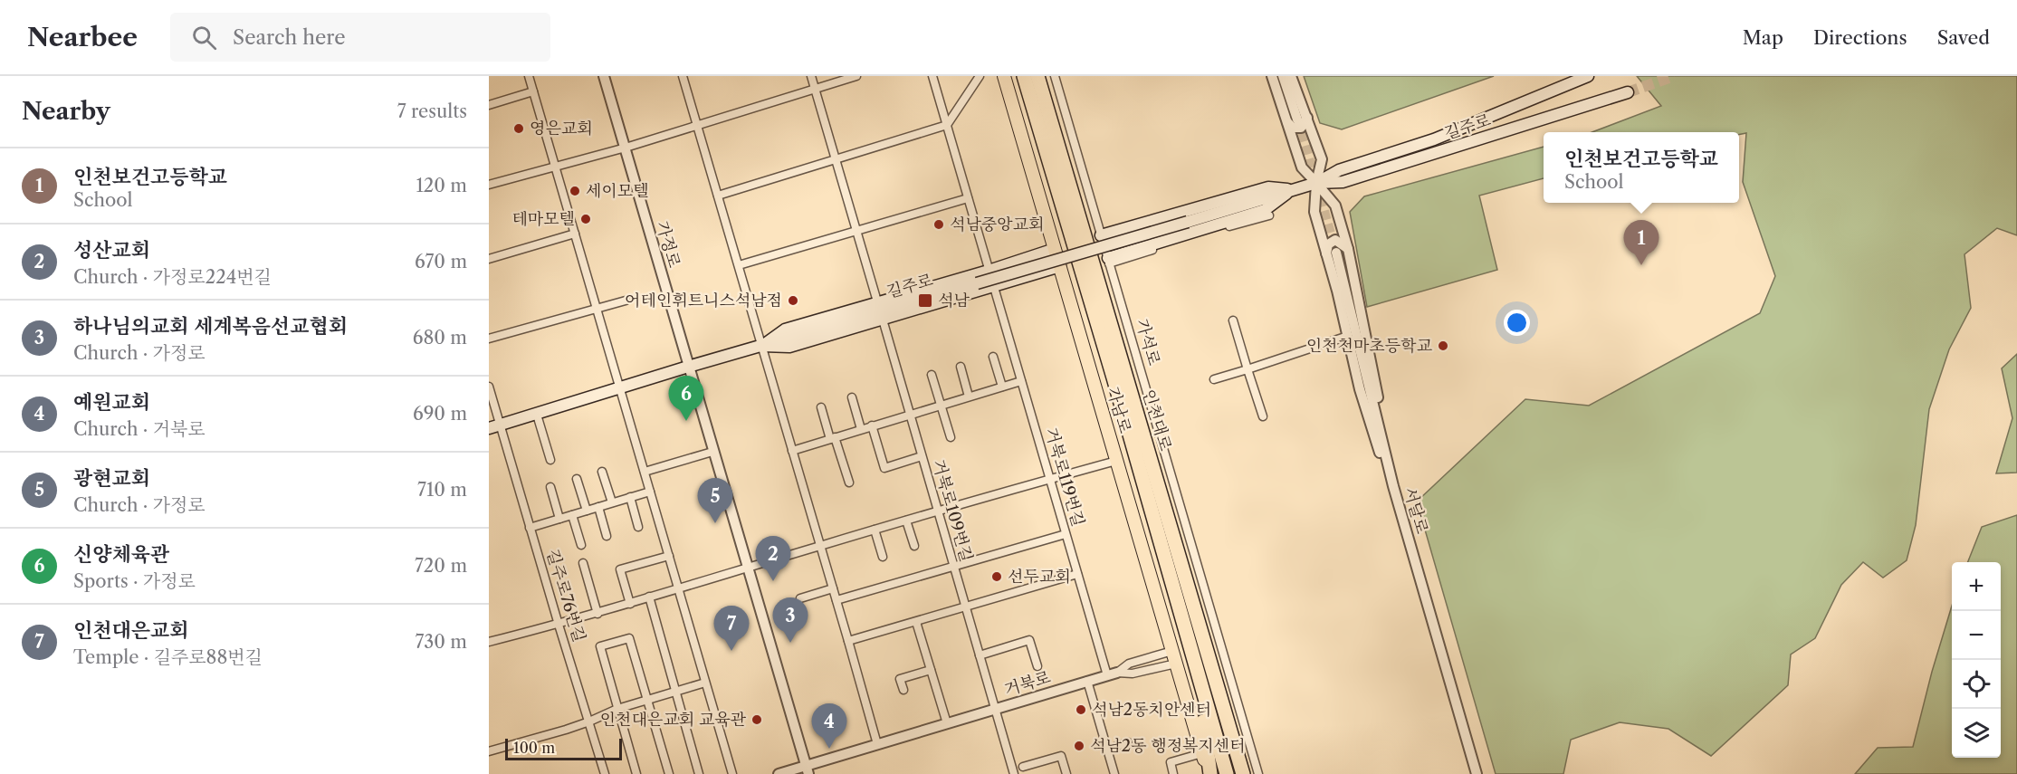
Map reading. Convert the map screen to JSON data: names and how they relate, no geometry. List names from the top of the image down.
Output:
{
  "streets": {
    "highway": ["인천대로"],
    "main road": ["길주로", "가남로"],
    "street": [
      "가정로",
      "가석로",
      "거북로119번길",
      "거북로109번길",
      "서달로",
      "길주로76번길",
      "거북로"
    ]
  },
  "crossings": [
    ["길주로", "가정로"],
    ["길주로", "가석로"],
    ["길주로", "길주로76번길"],
    ["가정로", "거북로"],
    ["거북로119번길", "거북로"],
    ["거북로109번길", "거북로"]
  ],
  "places": {
    "other": [
      "영은교회",
      "세이모텔",
      "테마모텔",
      "석남중앙교회",
      "어테인휘트니스석남점",
      "인천천마초등학교",
      "선두교회",
      "석남2동치안센터",
      "인천대은교회 교육관",
      "석남2동 행정복지센터"
    ],
    "transit": ["석남"]
  },
  "scale_bar": "100 m",
  "page": {
    "header": "Nearbee",
    "search": "Search here",
    "nav": ["Map", "Directions", "Saved"],
    "heading": ["Nearby", "7 results"],
    "popup": ["인천보건고등학교", "School"],
    "list": [
      {
        "mark": "1",
        "name": "인천보건고등학교",
        "note": "School",
        "value": "120 m"
      },
      {
        "mark": "2",
        "name": "성산교회",
        "note": "Church · 가정로224번길",
        "value": "670 m"
      },
      {
        "mark": "3",
        "name": "하나님의교회 세계복음선교협회",
        "note": "Church · 가정로",
        "value": "680 m"
      },
      {
        "mark": "4",
        "name": "예원교회",
        "note": "Church · 거북로",
        "value": "690 m"
      },
      {
        "mark": "5",
        "name": "광현교회",
        "note": "Church · 가정로",
        "value": "710 m"
      },
      {
        "mark": "6",
        "name": "신양체육관",
        "note": "Sports · 가정로",
        "value": "720 m"
      },
      {
        "mark": "7",
        "name": "인천대은교회",
        "note": "Temple · 길주로88번길",
        "value": "730 m"
      }
    ],
    "pins": [
      "1",
      "6",
      "5",
      "2",
      "3",
      "7",
      "4"
    ],
    "map_buttons": ["+", "−"],
    "scale": "100 m"
  }
}
